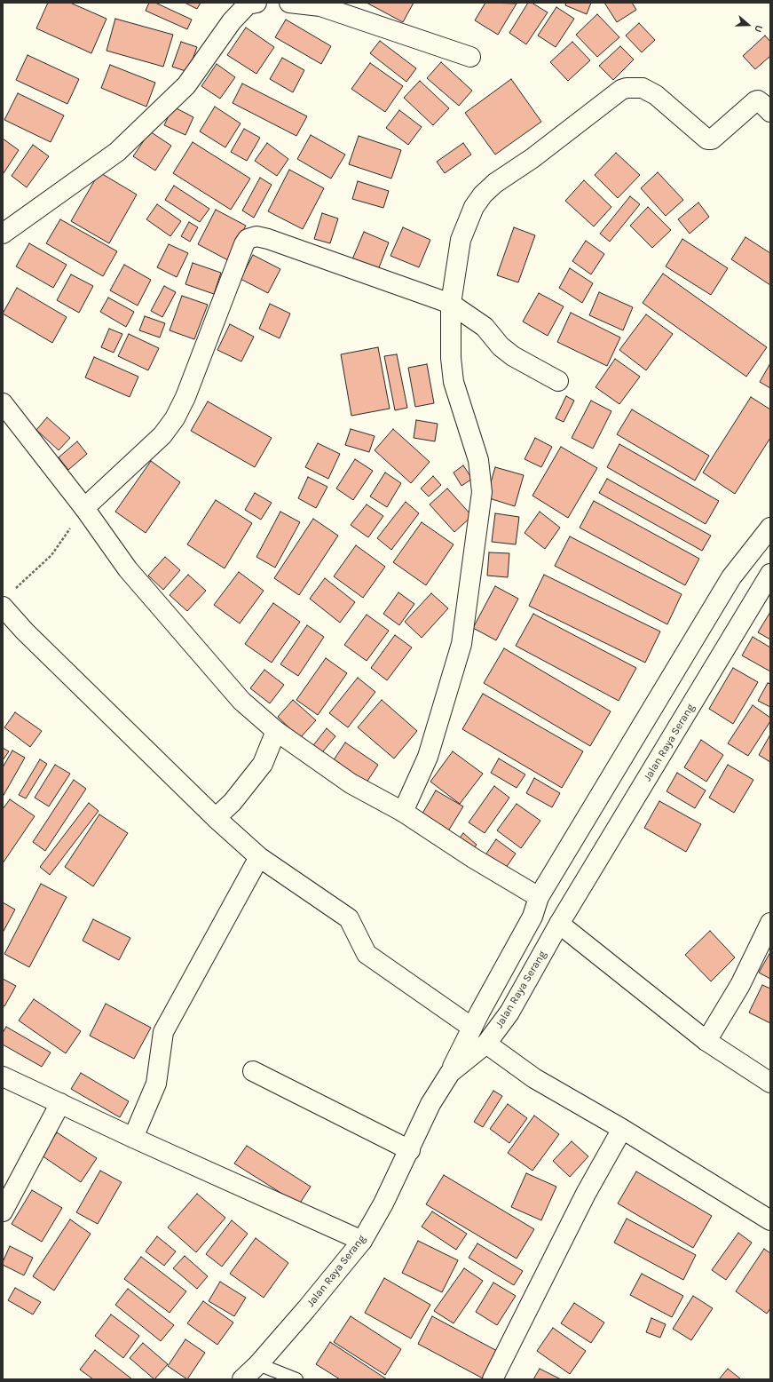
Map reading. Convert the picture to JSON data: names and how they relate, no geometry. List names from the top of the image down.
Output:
{
  "streets": {
    "main road": ["Jalan Raya Serang"]
  },
  "north": "right"
}
